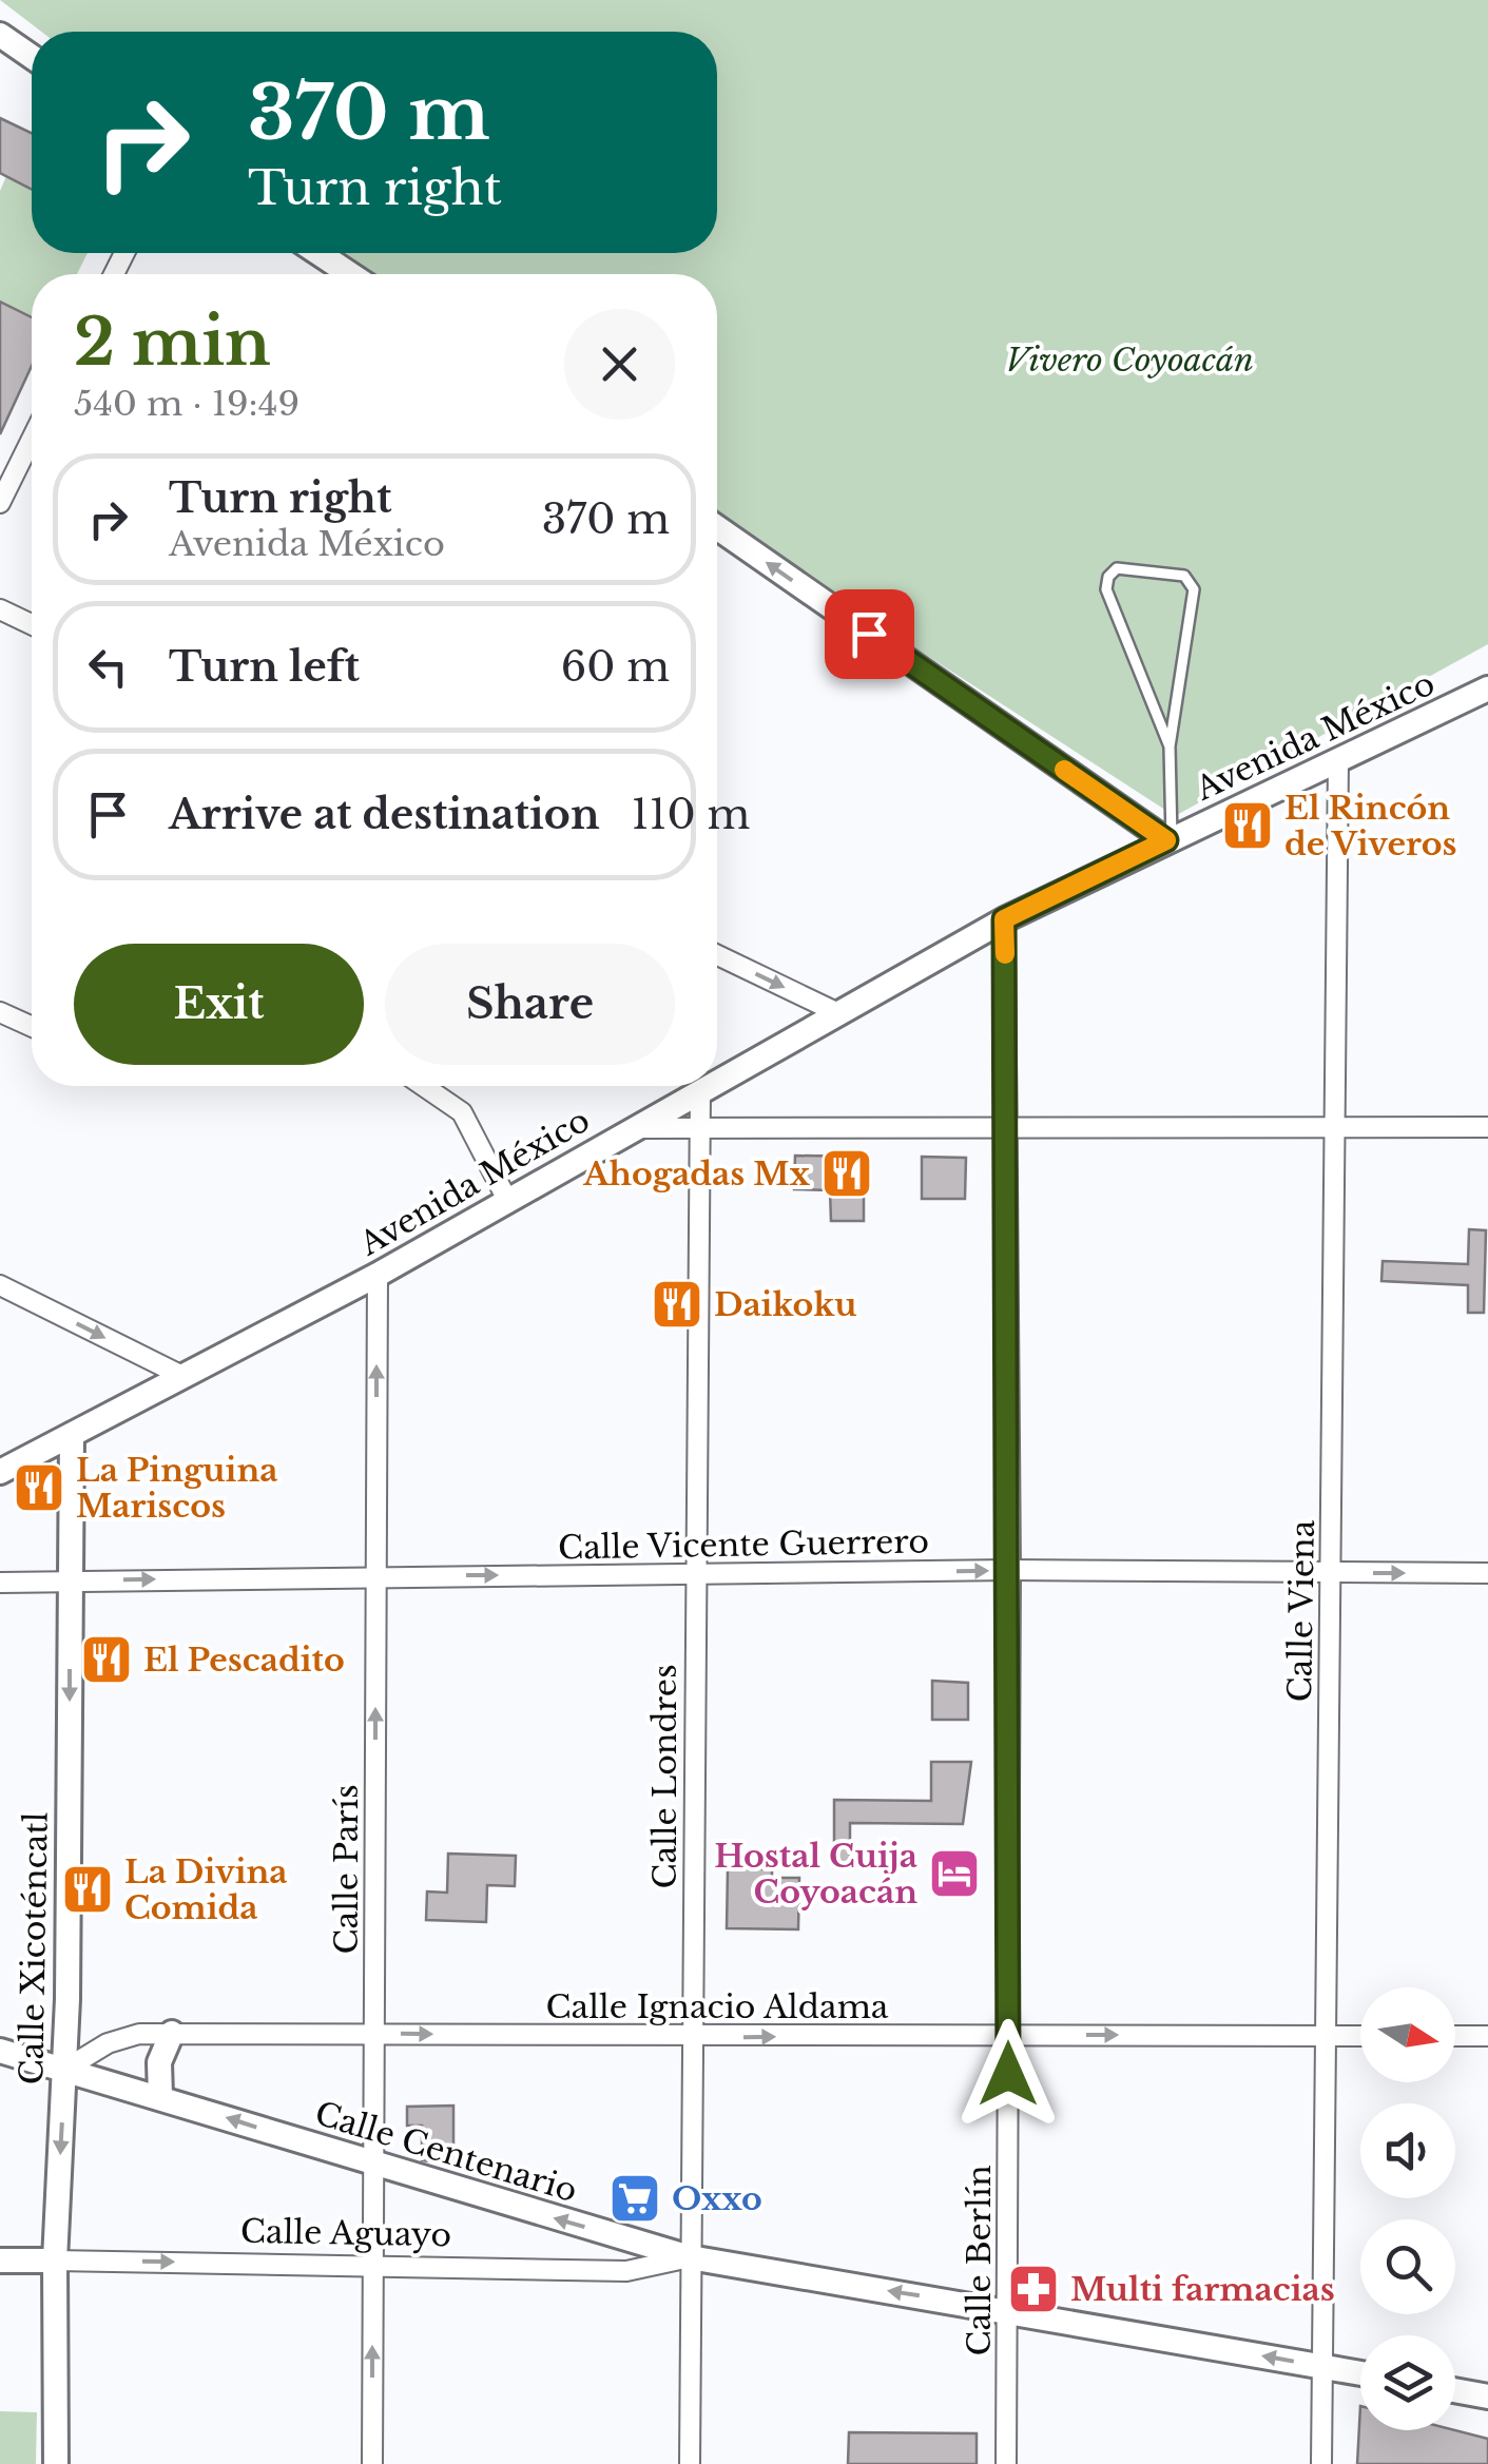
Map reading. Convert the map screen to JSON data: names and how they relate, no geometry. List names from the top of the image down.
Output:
{
  "streets": {
    "street": [
      "Avenida México",
      "Calle Vicente Guerrero",
      "Calle Viena",
      "Calle Londres",
      "Calle París",
      "Calle Xicoténcatl",
      "Calle Ignacio Aldama",
      "Calle Centenario",
      "Calle Aguayo",
      "Calle Berlín"
    ]
  },
  "crossings": [
    ["Avenida México", "Calle Viena"],
    ["Avenida México", "Calle Londres"],
    ["Avenida México", "Calle París"],
    ["Avenida México", "Calle Xicoténcatl"],
    ["Avenida México", "Calle Berlín"],
    ["Calle Vicente Guerrero", "Calle Viena"],
    ["Calle Vicente Guerrero", "Calle Londres"],
    ["Calle Vicente Guerrero", "Calle París"],
    ["Calle Vicente Guerrero", "Calle Xicoténcatl"],
    ["Calle Vicente Guerrero", "Calle Berlín"],
    ["Calle Viena", "Calle Ignacio Aldama"],
    ["Calle Viena", "Calle Centenario"],
    ["Calle Londres", "Calle Ignacio Aldama"],
    ["Calle Londres", "Calle Centenario"],
    ["Calle Londres", "Calle Aguayo"],
    ["Calle París", "Calle Ignacio Aldama"],
    ["Calle París", "Calle Centenario"],
    ["Calle París", "Calle Aguayo"],
    ["Calle Xicoténcatl", "Calle Ignacio Aldama"],
    ["Calle Xicoténcatl", "Calle Centenario"],
    ["Calle Xicoténcatl", "Calle Aguayo"],
    ["Calle Ignacio Aldama", "Calle Centenario"],
    ["Calle Ignacio Aldama", "Calle Berlín"],
    ["Calle Centenario", "Calle Aguayo"],
    ["Calle Centenario", "Calle Berlín"]
  ],
  "one_way": [
    "Calle Vicente Guerrero",
    "Calle París",
    "Calle Xicoténcatl",
    "Calle Ignacio Aldama",
    "Calle Centenario",
    "Calle Aguayo"
  ],
  "parks": ["Vivero Coyoacán"],
  "places": {
    "restaurant": [
      "El Rincón de Viveros",
      "Ahogadas Mx",
      "Daikoku",
      "La Pinguina Mariscos",
      "El Pescadito",
      "La Divina Comida"
    ],
    "hotel": ["Hostal Cuija Coyoacán"],
    "supermarket": ["Oxxo"],
    "pharmacy": ["Multi farmacias"]
  },
  "north": "right",
  "page": {
    "turn": ["370 m", "Turn right"],
    "heading": ["2 min", "540 m · 19:49"],
    "list": [
      {
        "name": "Turn right",
        "note": "Avenida México",
        "value": "370 m"
      },
      {
        "name": "Turn left",
        "value": "60 m"
      },
      {
        "name": "Arrive at destination",
        "value": "110 m"
      }
    ],
    "buttons": ["Exit", "Share"]
  }
}
